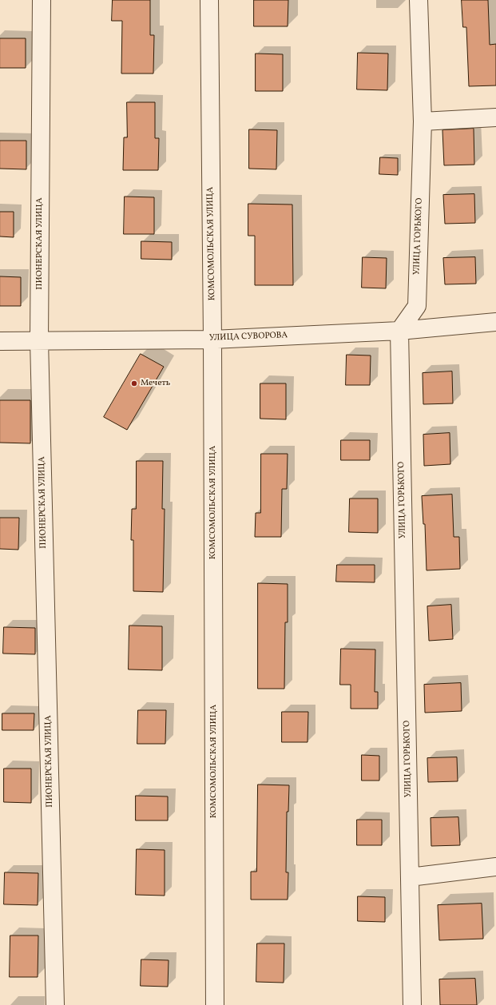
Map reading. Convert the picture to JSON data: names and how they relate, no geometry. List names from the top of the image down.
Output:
{
  "streets": {
    "street": [
      "УЛИЦА ГОРЬКОГО",
      "ПИОНЕРСКАЯ УЛИЦА",
      "КОМСОМОЛЬСКАЯ УЛИЦА",
      "УЛИЦА СУВОРОВА"
    ]
  },
  "crossings": [
    ["УЛИЦА ГОРЬКОГО", "УЛИЦА СУВОРОВА"],
    ["ПИОНЕРСКАЯ УЛИЦА", "УЛИЦА СУВОРОВА"],
    ["КОМСОМОЛЬСКАЯ УЛИЦА", "УЛИЦА СУВОРОВА"]
  ],
  "places": ["Мечеть"]
}
